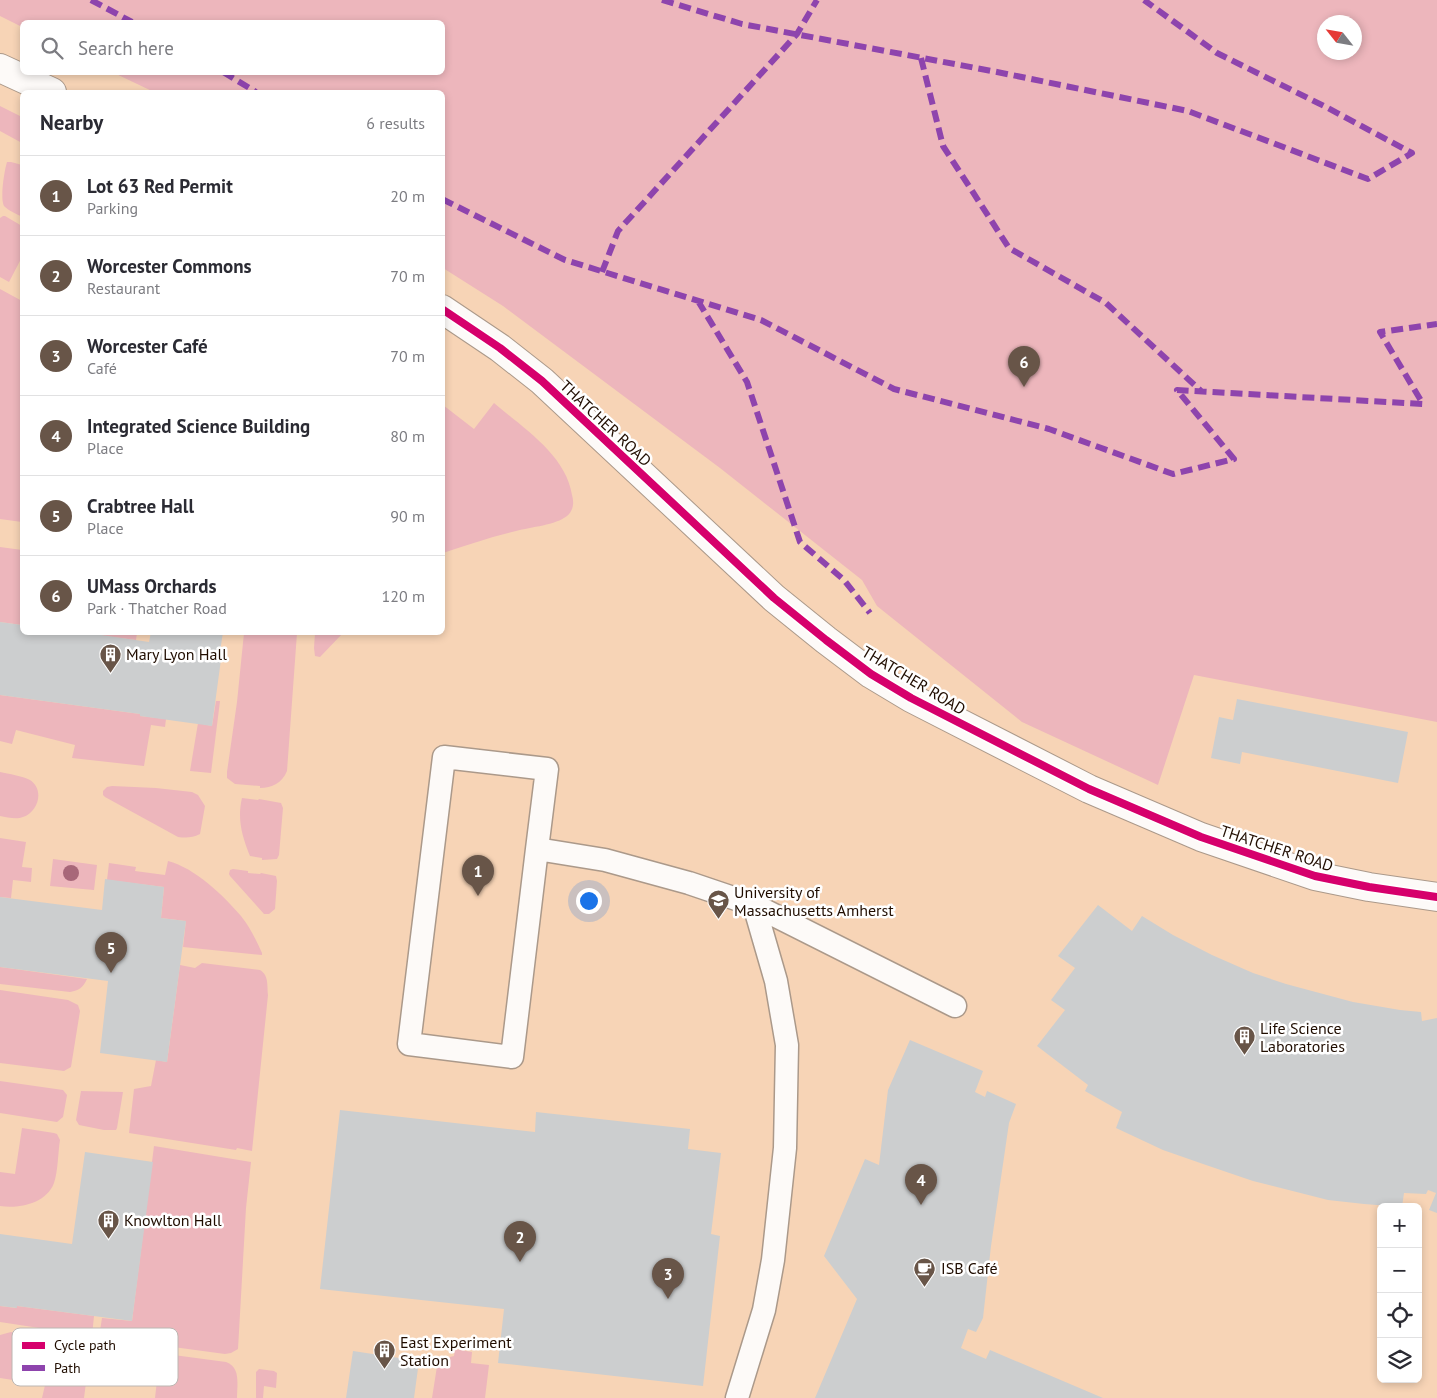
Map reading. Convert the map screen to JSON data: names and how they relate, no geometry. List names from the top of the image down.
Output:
{
  "streets": {
    "street": ["THATCHER ROAD"]
  },
  "places": {
    "building": [
      "Mary Lyon Hall",
      "Life Science Laboratories",
      "Knowlton Hall",
      "East Experiment Station"
    ],
    "school or university": ["University of Massachusetts Amherst"],
    "cafe": ["ISB Café"]
  },
  "legend": ["Cycle path", "Path"],
  "north": "top left",
  "page": {
    "search": "Search here",
    "heading": ["Nearby", "6 results"],
    "list": [
      {
        "mark": "1",
        "name": "Lot 63 Red Permit",
        "note": "Parking",
        "value": "20 m"
      },
      {
        "mark": "2",
        "name": "Worcester Commons",
        "note": "Restaurant",
        "value": "70 m"
      },
      {
        "mark": "3",
        "name": "Worcester Café",
        "note": "Café",
        "value": "70 m"
      },
      {
        "mark": "4",
        "name": "Integrated Science Building",
        "note": "Place",
        "value": "80 m"
      },
      {
        "mark": "5",
        "name": "Crabtree Hall",
        "note": "Place",
        "value": "90 m"
      },
      {
        "mark": "6",
        "name": "UMass Orchards",
        "note": "Park · Thatcher Road",
        "value": "120 m"
      }
    ],
    "pins": [
      "6",
      "1",
      "5",
      "4",
      "2",
      "3"
    ],
    "map_buttons": ["+", "−"]
  }
}
